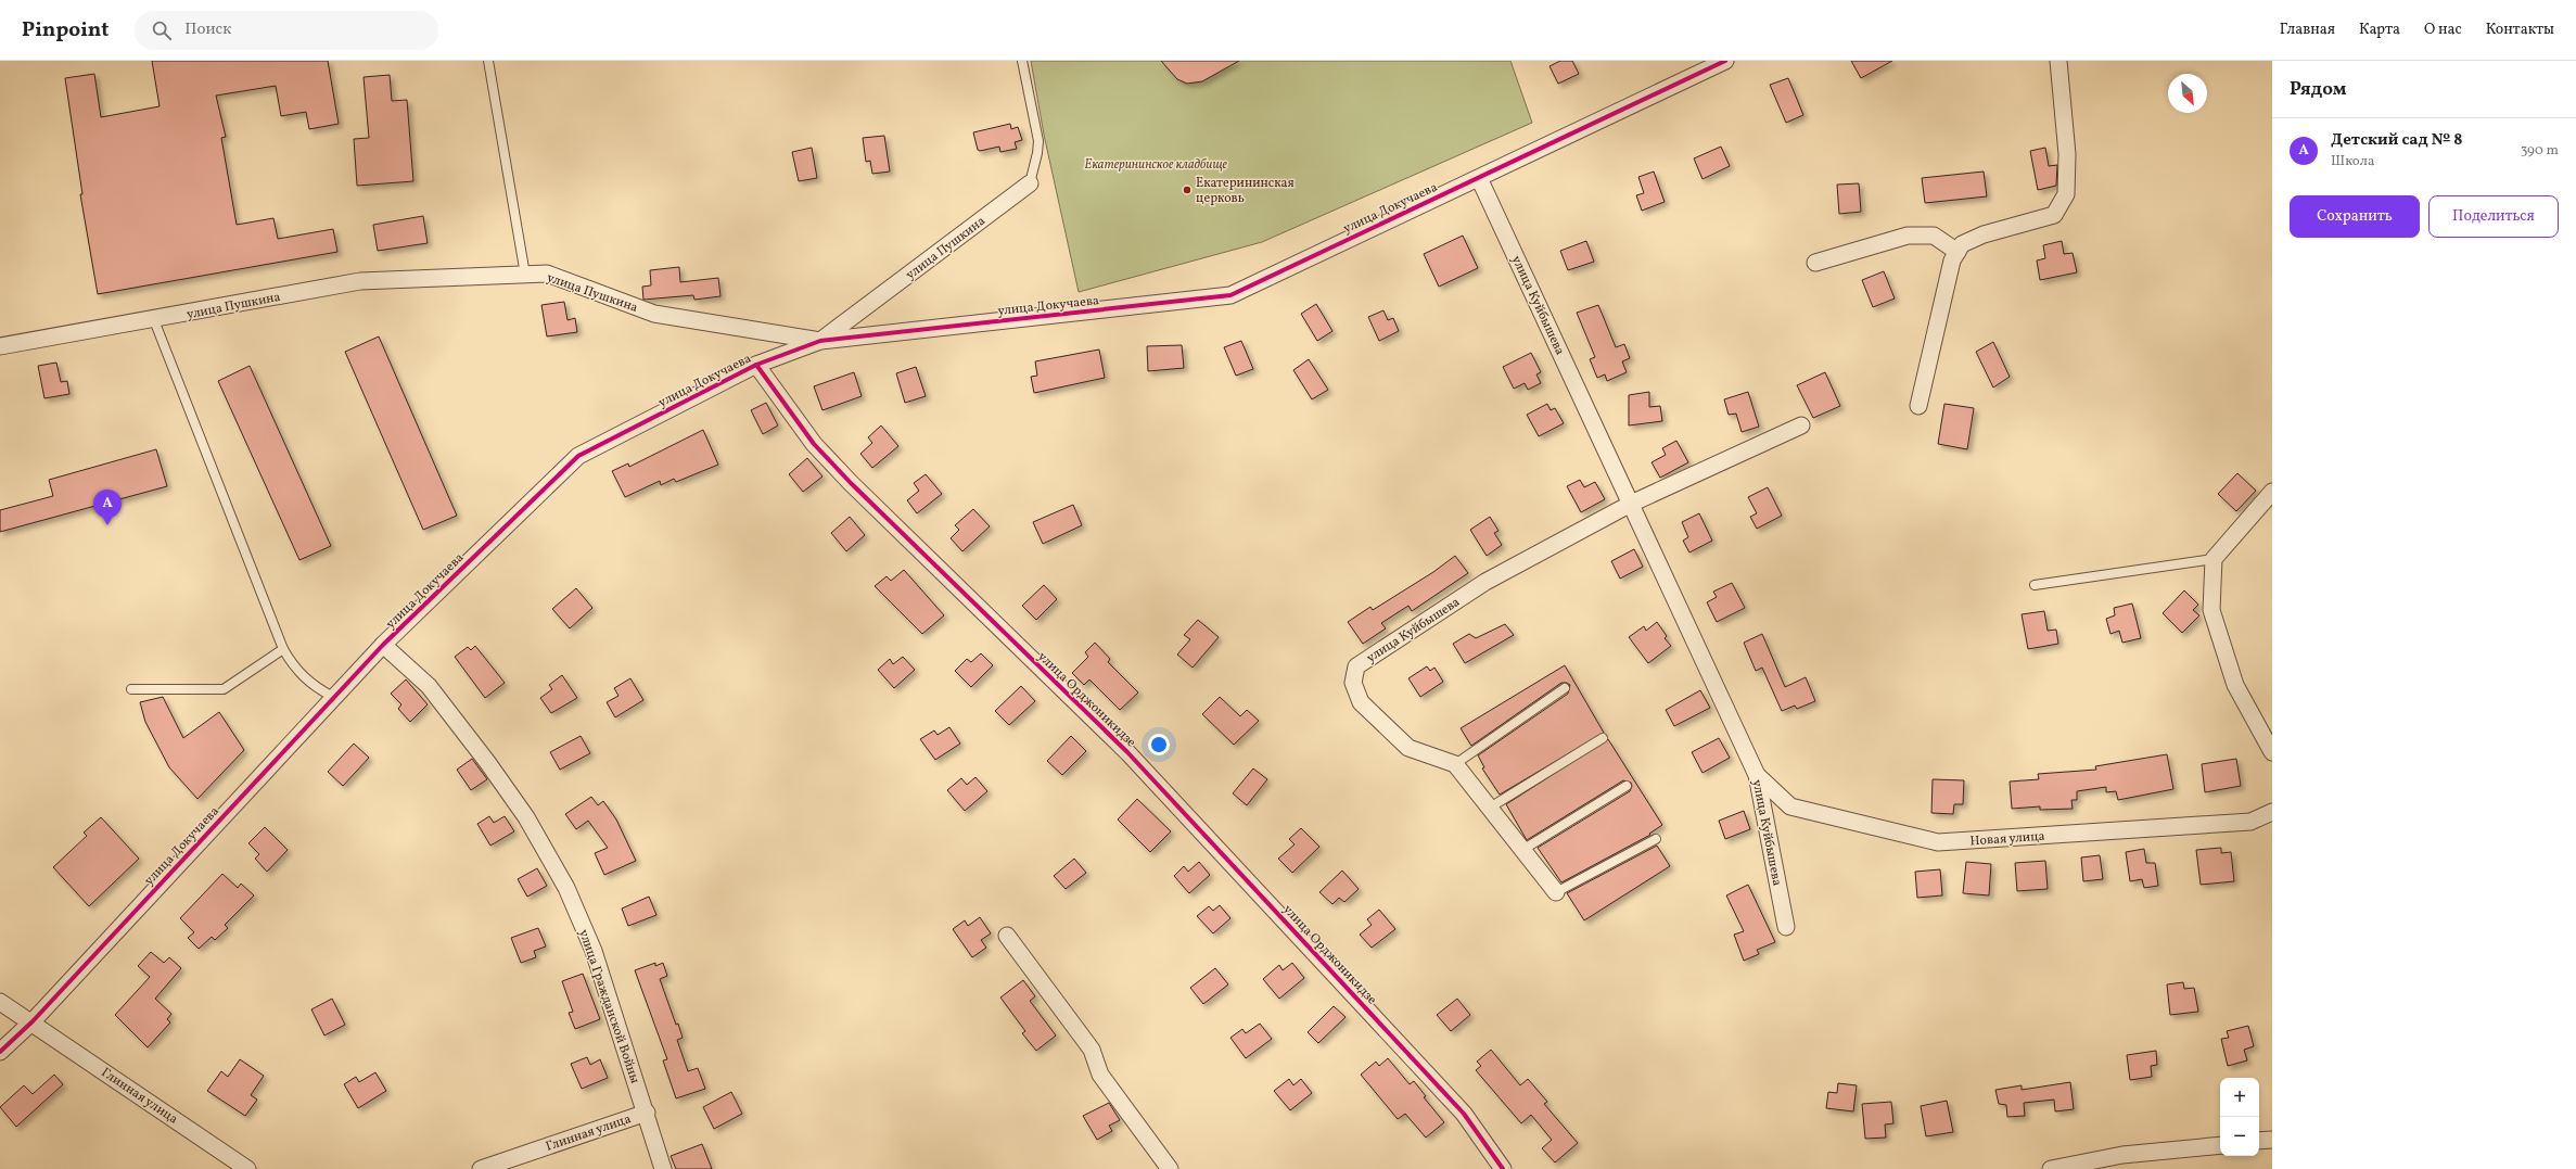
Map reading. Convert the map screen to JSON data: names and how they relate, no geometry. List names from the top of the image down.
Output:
{
  "streets": {
    "street": [
      "улица Докучаева",
      "улица Пушкина",
      "улица Куйбышева",
      "улица Орджоникидзе",
      "Новая улица",
      "улица Гражданской Войны",
      "Глинная улица"
    ]
  },
  "crossings": [
    ["улица Докучаева", "улица Пушкина"],
    ["улица Докучаева", "улица Куйбышева"],
    ["улица Докучаева", "улица Орджоникидзе"],
    ["улица Докучаева", "улица Гражданской Войны"],
    ["улица Докучаева", "Глинная улица"],
    ["улица Куйбышева", "Новая улица"],
    ["улица Гражданской Войны", "Глинная улица"]
  ],
  "parks": ["Екатерининское кладбище"],
  "places": ["Екатерининская церковь"],
  "north": "bottom right",
  "page": {
    "header": "Pinpoint",
    "search": "Поиск",
    "nav": [
      "Главная",
      "Карта",
      "О нас",
      "Контакты"
    ],
    "heading": "Рядом",
    "list": [
      {
        "mark": "A",
        "name": "Детский сад № 8",
        "note": "Школа",
        "value": "390 m"
      }
    ],
    "buttons": ["Сохранить", "Поделиться"],
    "pins": "A",
    "map_buttons": ["+", "−"]
  }
}
